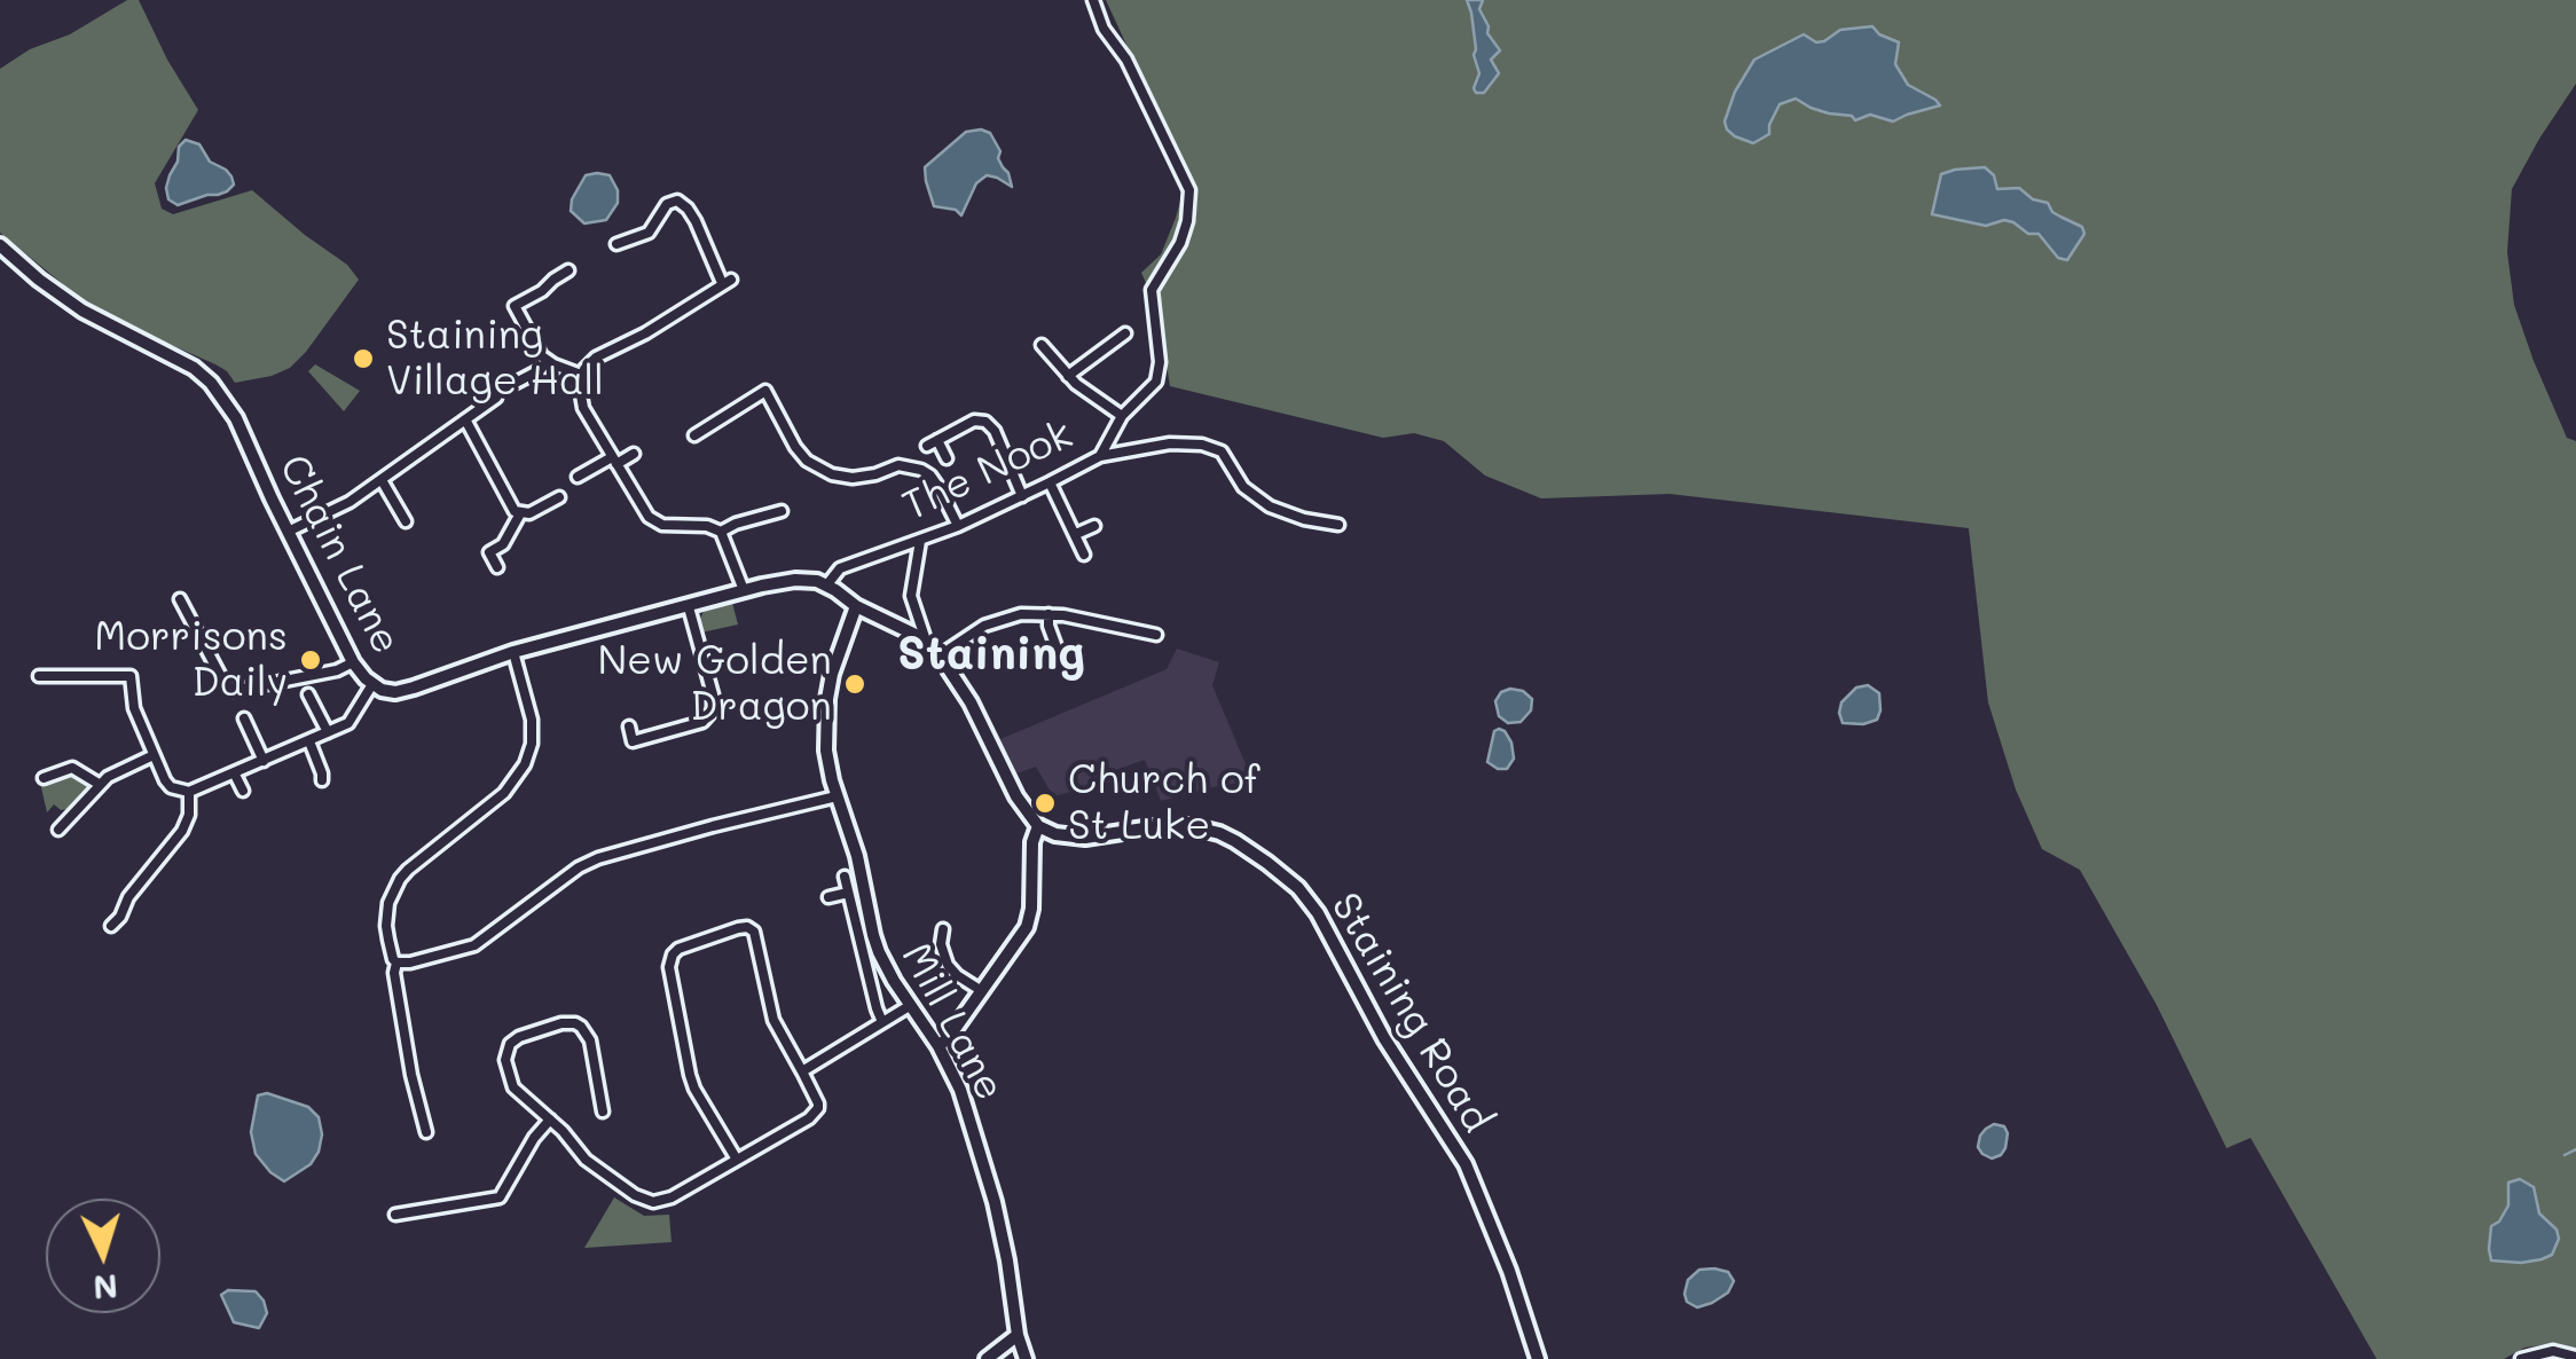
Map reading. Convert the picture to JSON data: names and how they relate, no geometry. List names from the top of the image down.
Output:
{
  "streets": {
    "street": [
      "The Nook",
      "Chain Lane",
      "Staining Road",
      "Mill Lane"
    ]
  },
  "crossings": [
    ["The Nook", "Chain Lane"]
  ],
  "districts": ["Staining"],
  "places": [
    "Staining Village Hall",
    "Morrisons Daily",
    "New Golden Dragon",
    "Church of St Luke"
  ],
  "north": "bottom"
}
